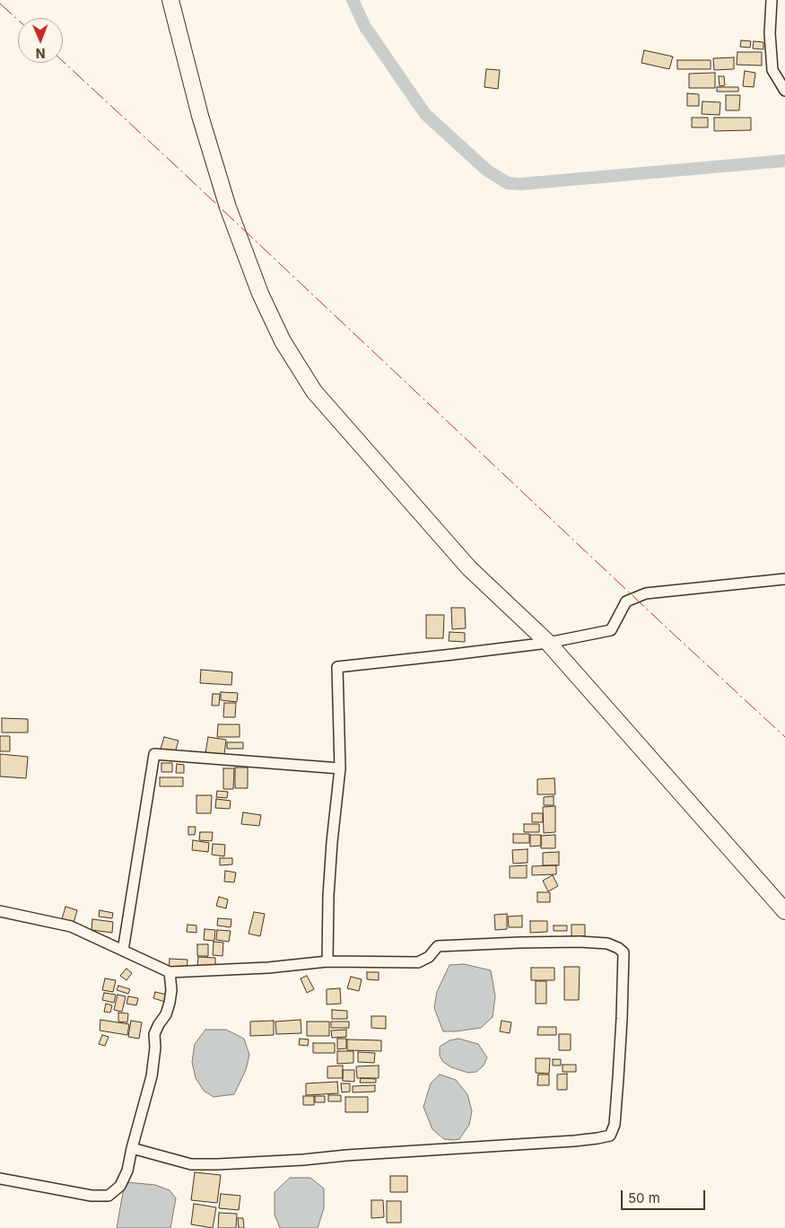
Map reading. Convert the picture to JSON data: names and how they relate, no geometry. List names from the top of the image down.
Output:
{
  "scale_bar": "50 m",
  "north": "bottom"
}
